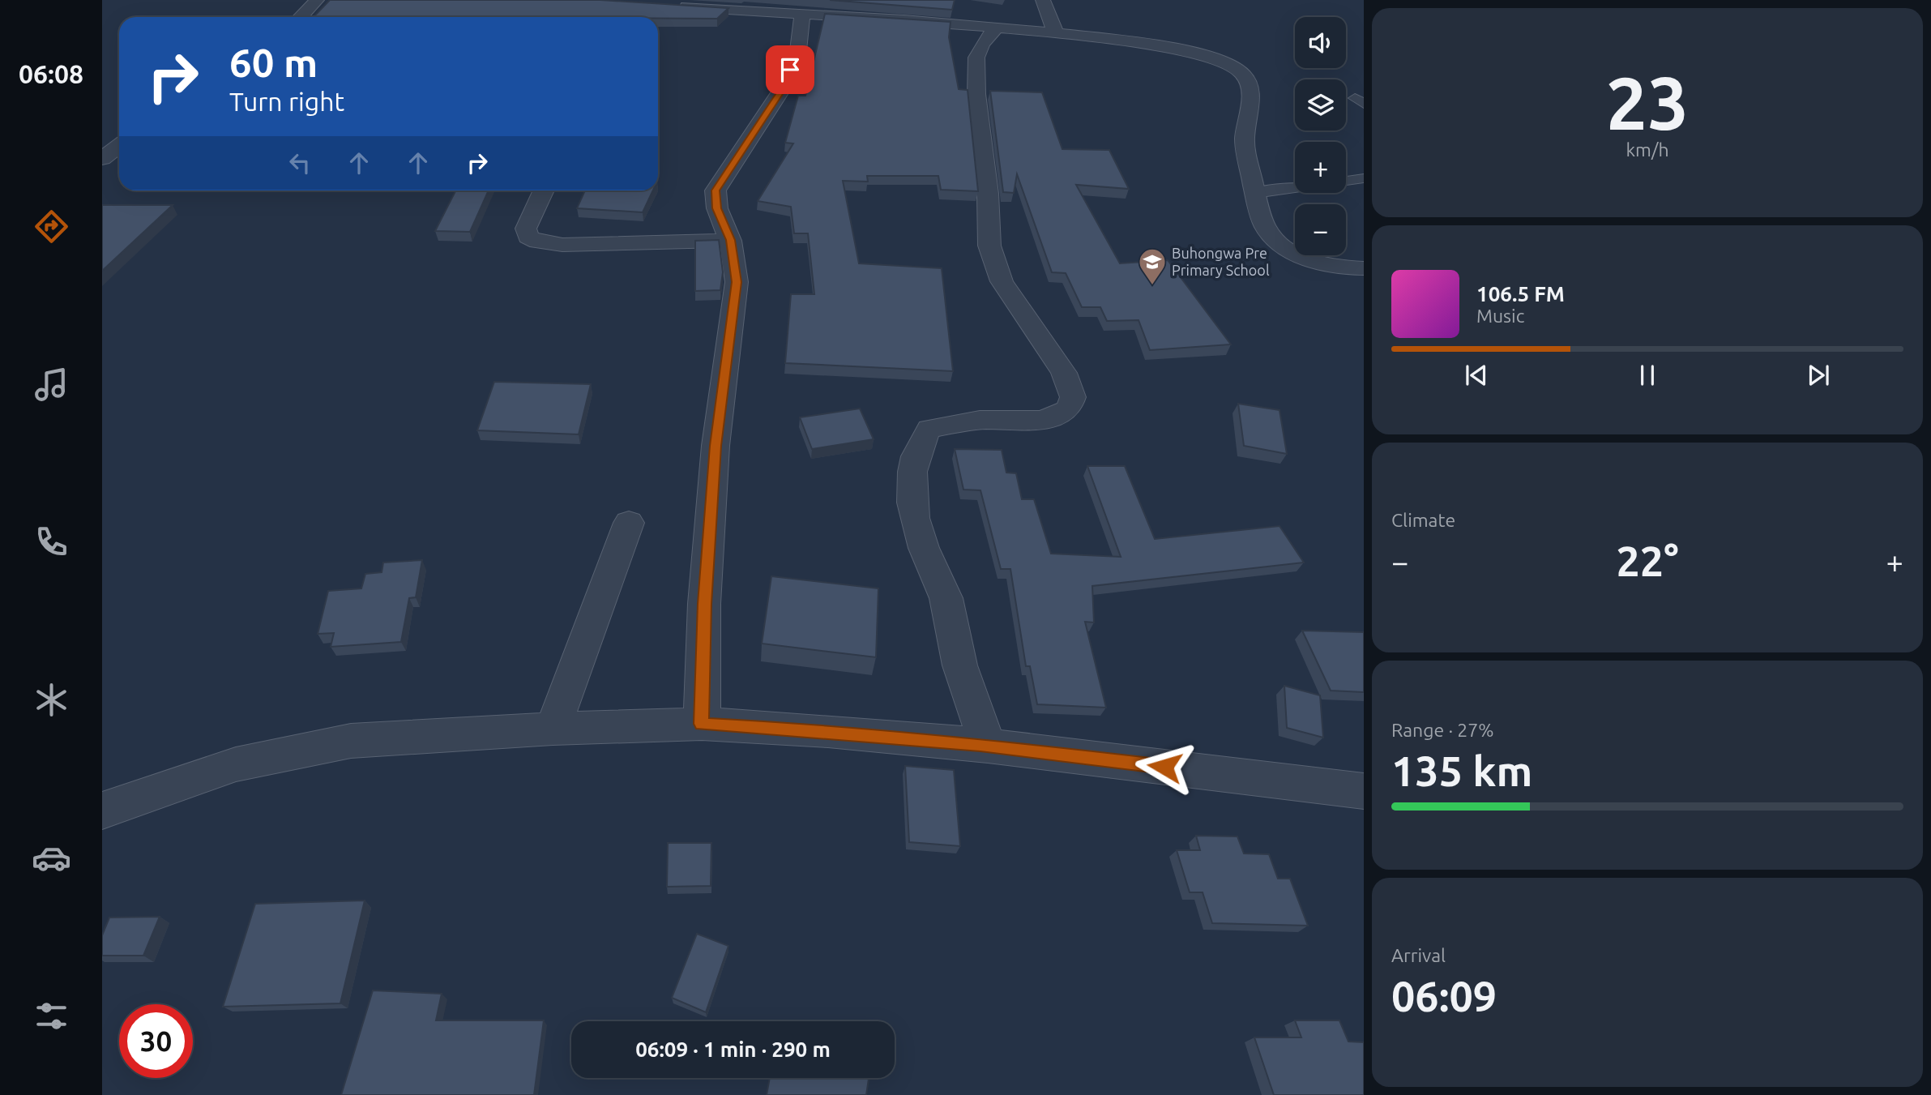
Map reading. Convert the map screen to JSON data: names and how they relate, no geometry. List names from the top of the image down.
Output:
{
  "places": {
    "school or university": ["Buhongwa Pre Primary School"]
  },
  "page": {
    "tabs": "06:08",
    "tile": [
      ["23", "km/h"],
      "Climate",
      ["Range · 27%", "135 km"],
      ["Arrival", "06:09"]
    ],
    "map_buttons": ["+", "−"],
    "turn": ["60 m", "Turn right"],
    "song": ["106.5 FM", "Music"],
    "heat": ["−", "22°", "+"],
    "limit": "30",
    "trip": "06:09 · 1 min · 290 m"
  }
}
